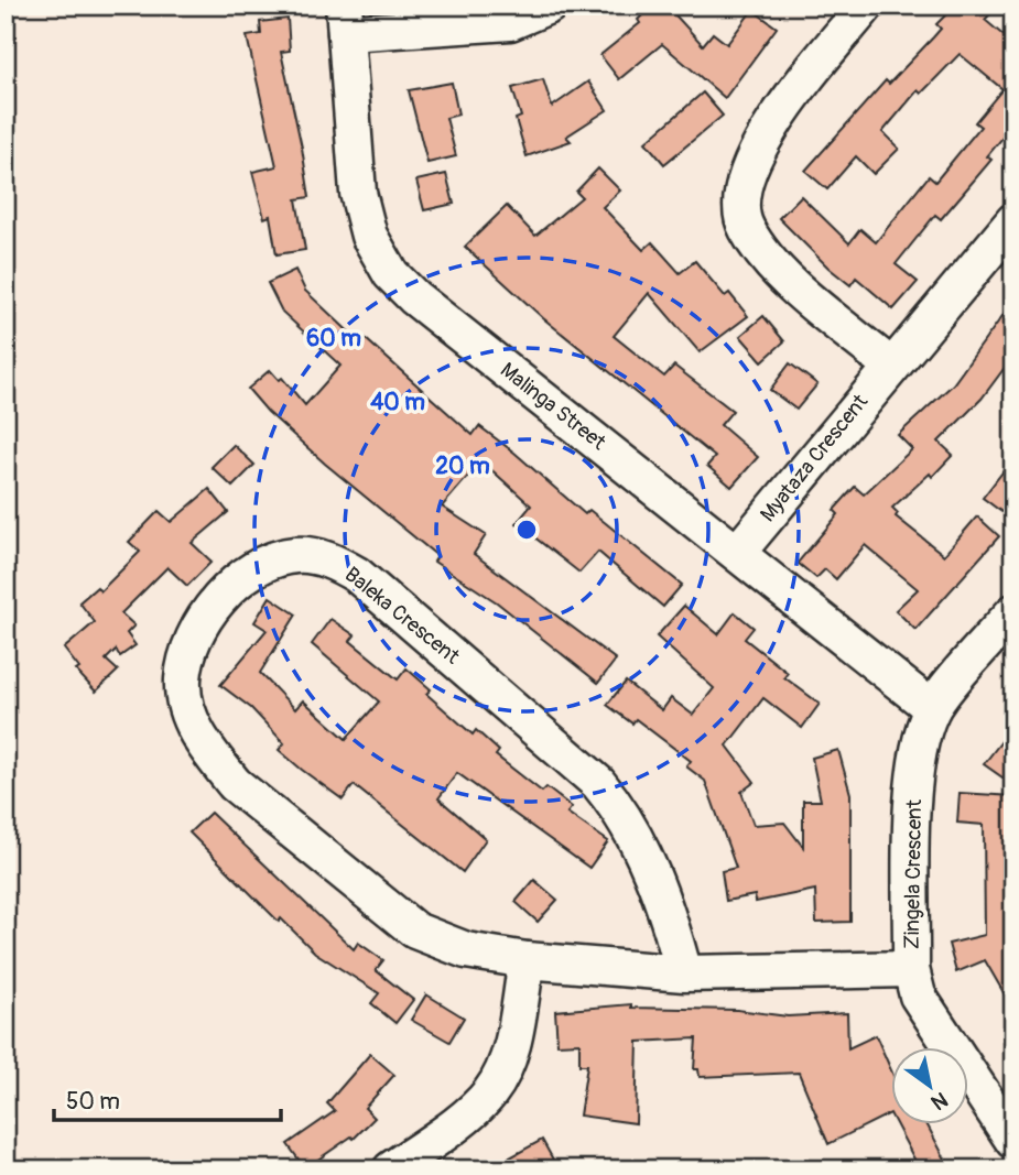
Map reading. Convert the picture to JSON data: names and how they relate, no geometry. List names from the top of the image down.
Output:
{
  "streets": {
    "street": [
      "Malinga Street",
      "Myataza Crescent",
      "Baleka Crescent",
      "Zingela Crescent"
    ]
  },
  "crossings": [
    ["Malinga Street", "Myataza Crescent"],
    ["Malinga Street", "Zingela Crescent"],
    ["Baleka Crescent", "Zingela Crescent"]
  ],
  "scale_bar": "50 m",
  "north": "bottom right",
  "rings": ["60 m", "40 m", "20 m"]
}
